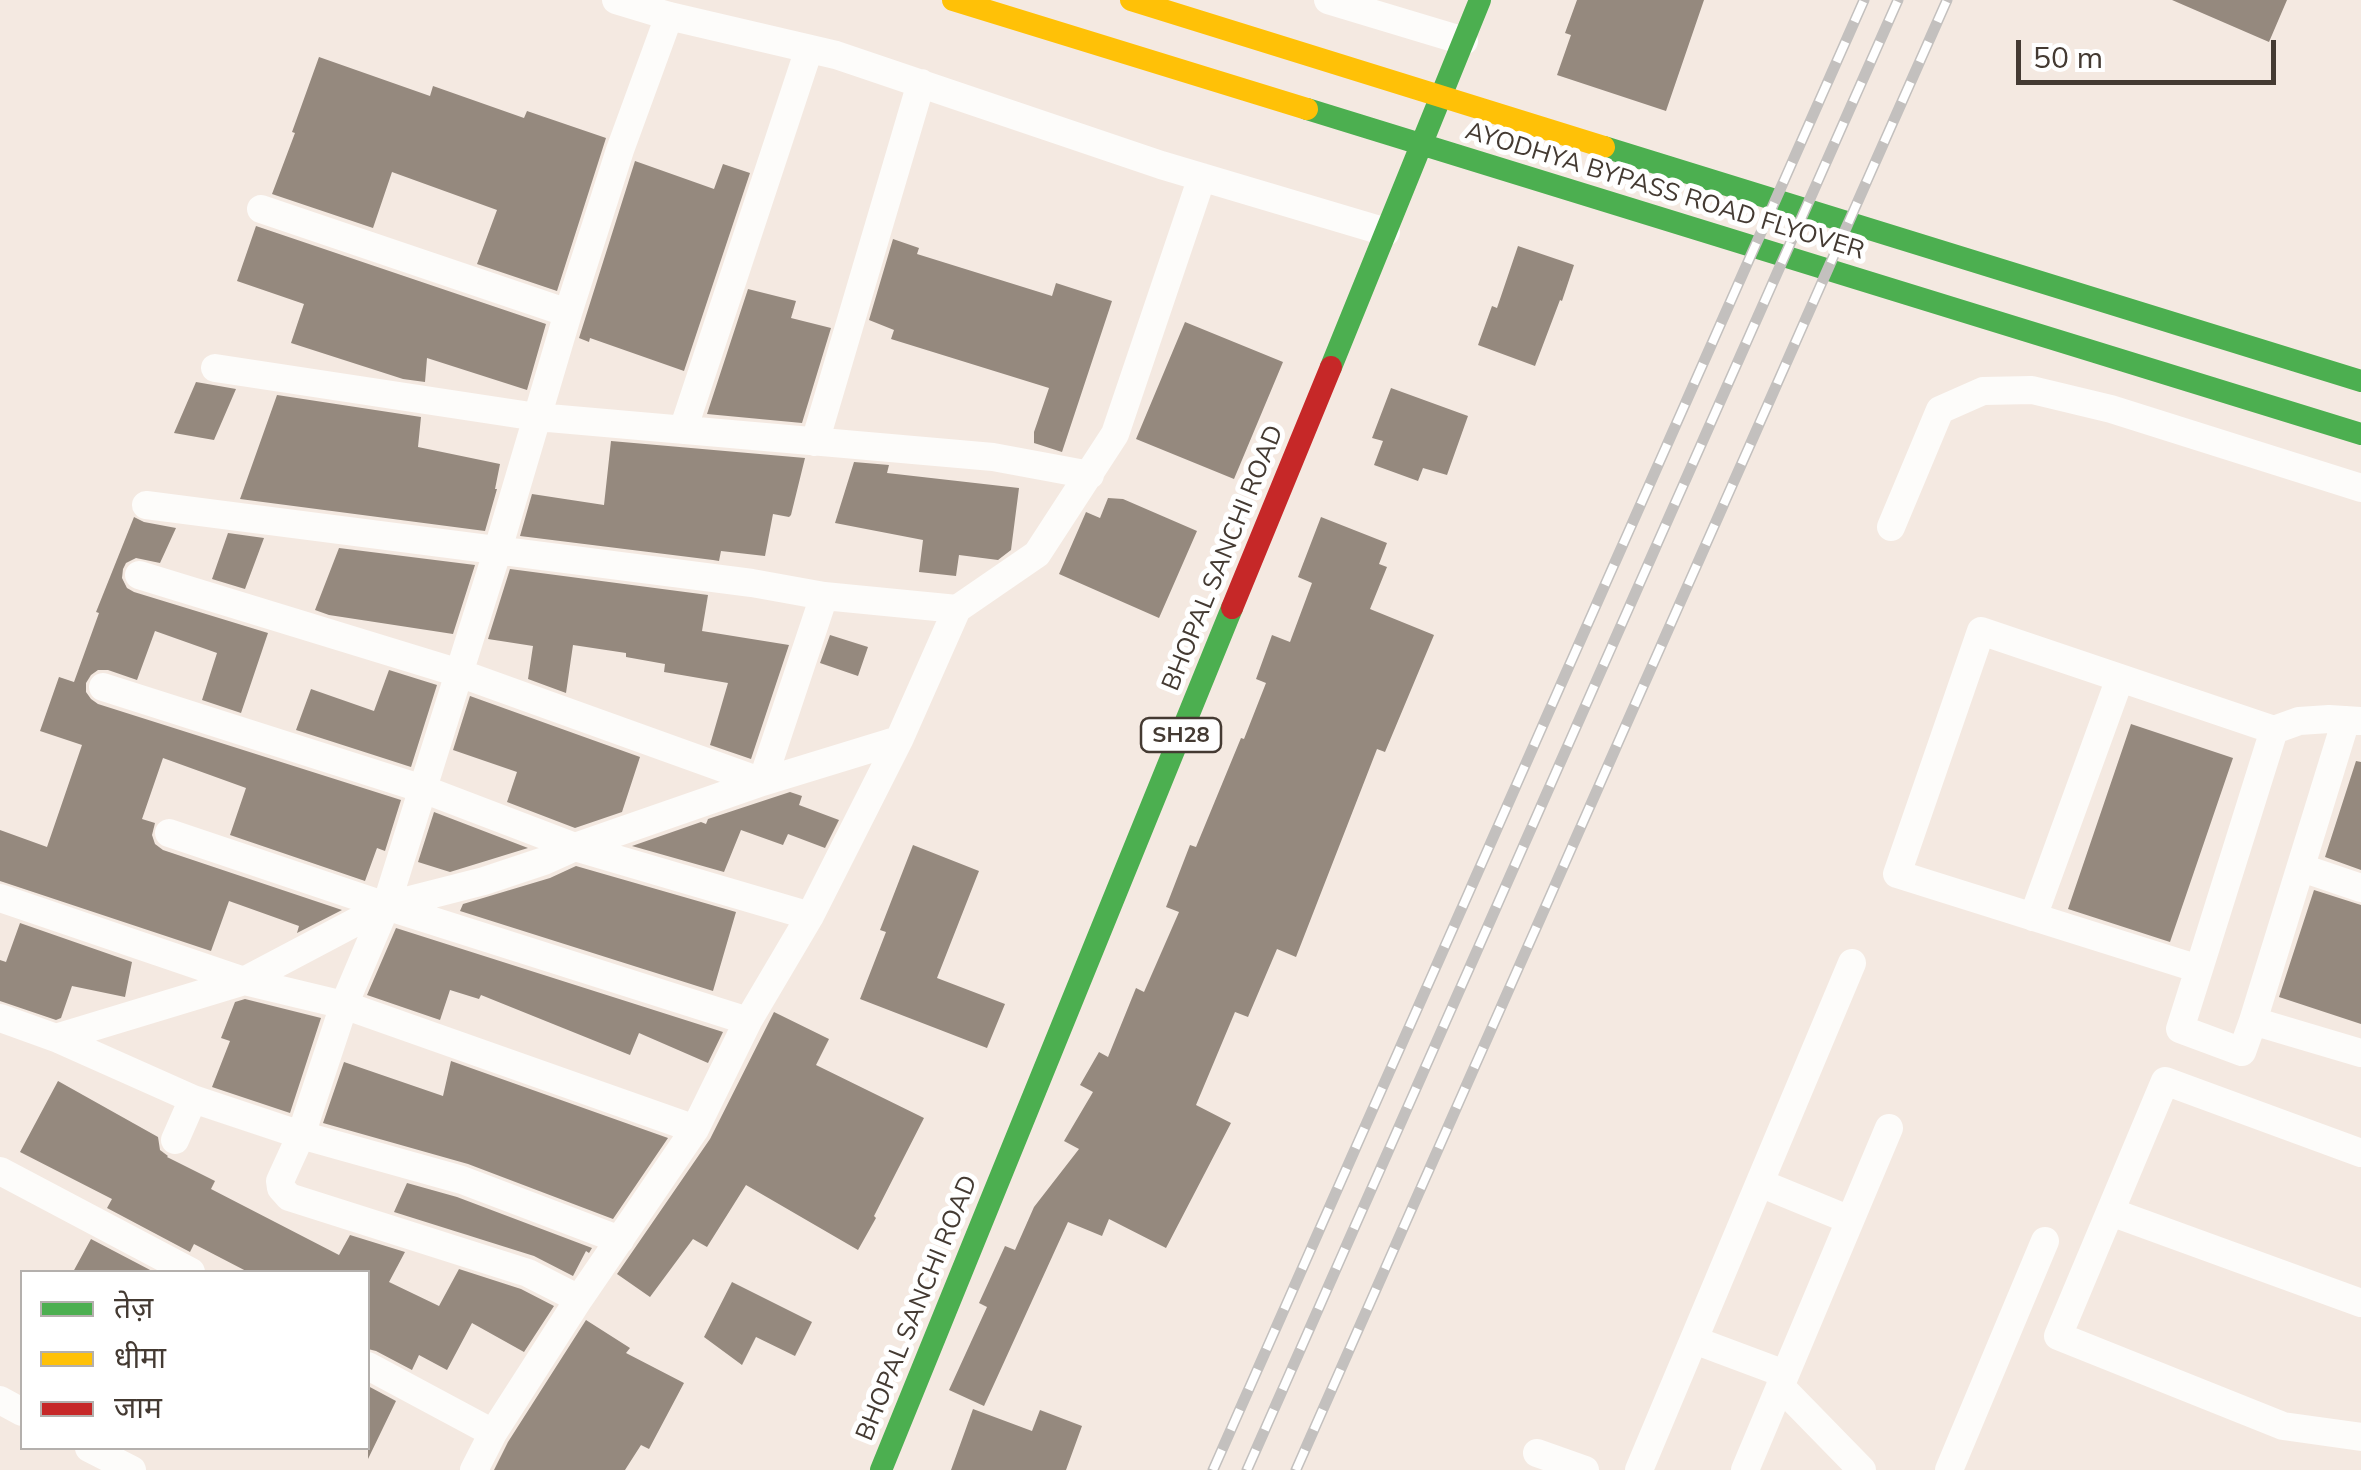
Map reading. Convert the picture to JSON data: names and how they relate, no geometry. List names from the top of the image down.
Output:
{
  "streets": {
    "main road": ["AYODHYA BYPASS ROAD FLYOVER", "BHOPAL SANCHI ROAD", "SH28"]
  },
  "legend": ["तेज़", "धीमा", "जाम"],
  "scale_bar": "50 m"
}
